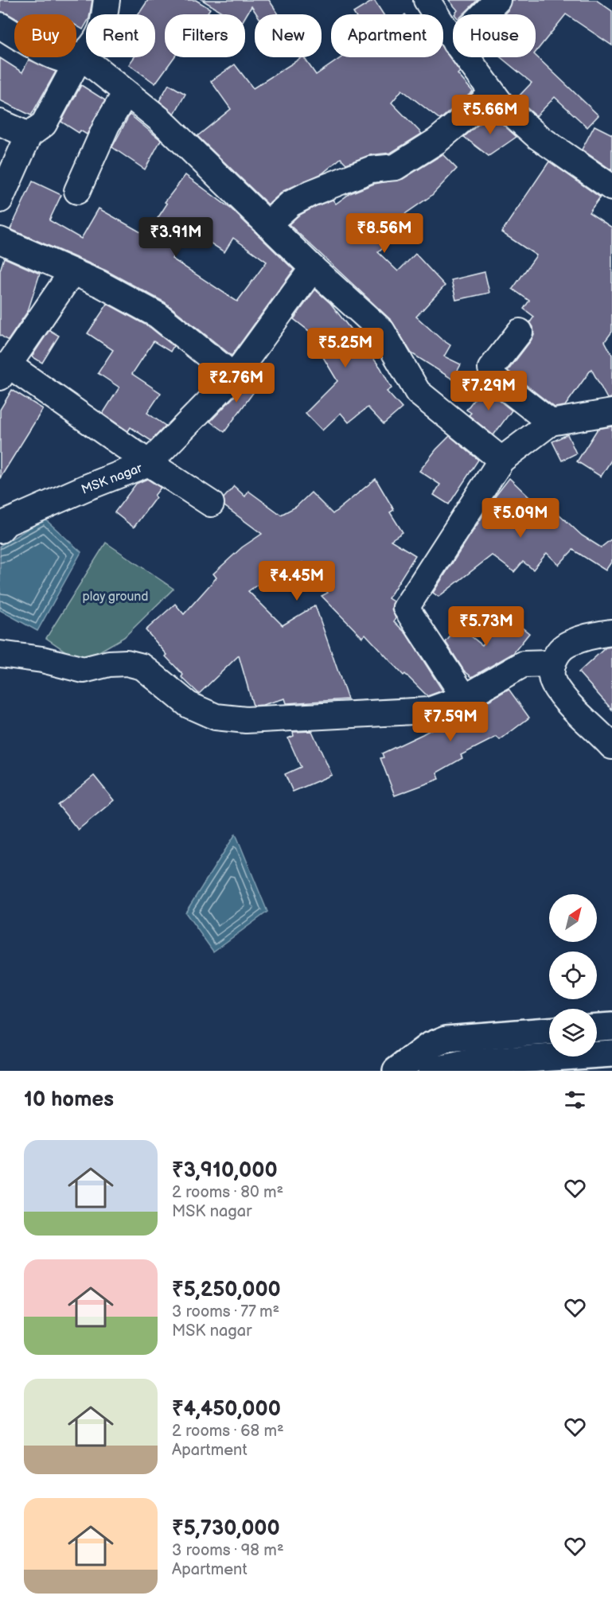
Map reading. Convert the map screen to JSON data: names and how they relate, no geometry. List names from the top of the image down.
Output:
{
  "streets": {
    "street": ["MSK nagar"]
  },
  "parks": ["play ground"],
  "north": "top right",
  "page": {
    "chip": [
      "Buy",
      "Rent",
      "Filters",
      "New",
      "Apartment",
      "House"
    ],
    "price": [
      "₹5.66M",
      "₹8.56M",
      "₹3.91M",
      "₹5.25M",
      "₹2.76M",
      "₹7.29M",
      "₹5.09M",
      "₹4.45M",
      "₹5.73M",
      "₹7.59M"
    ],
    "heading": "10 homes",
    "list": [
      {
        "name": "₹3,910,000",
        "note": "2 rooms · 80 m² · MSK nagar"
      },
      {
        "name": "₹5,250,000",
        "note": "3 rooms · 77 m² · MSK nagar"
      },
      {
        "name": "₹4,450,000",
        "note": "2 rooms · 68 m² · Apartment"
      },
      {
        "name": "₹5,730,000",
        "note": "3 rooms · 98 m² · Apartment"
      }
    ]
  }
}
